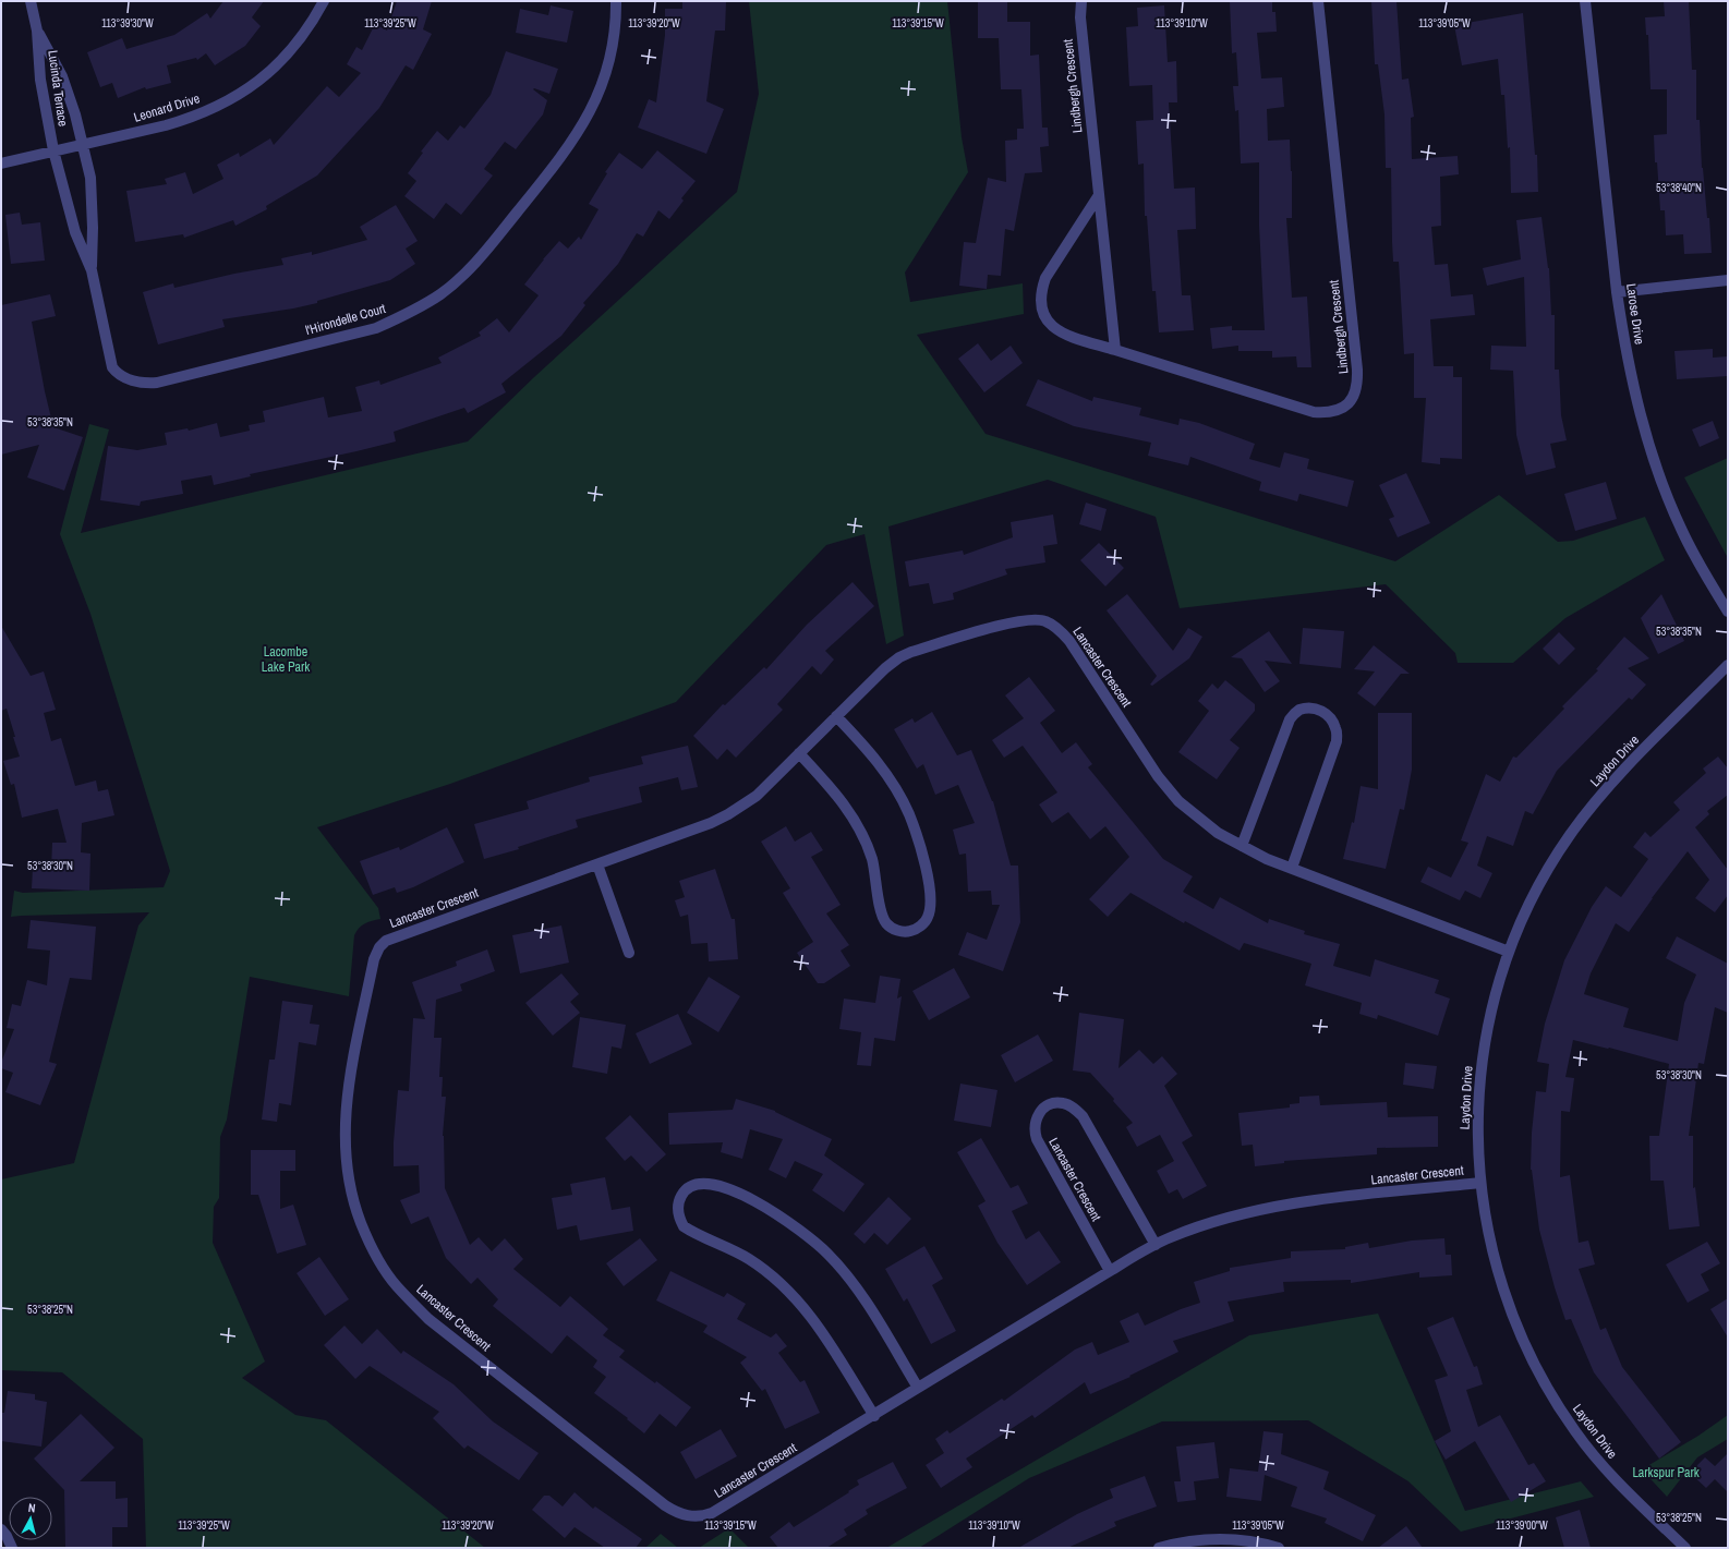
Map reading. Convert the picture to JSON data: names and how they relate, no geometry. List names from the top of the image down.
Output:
{
  "streets": {
    "street": [
      "Lindbergh Crescent",
      "Lucinda Terrace",
      "Leonard Drive",
      "Larose Drive",
      "l'Hirondelle Court",
      "Lancaster Crescent",
      "Laydon Drive"
    ]
  },
  "crossings": [
    ["Lucinda Terrace", "Leonard Drive"],
    ["Lucinda Terrace", "l'Hirondelle Court"],
    ["Leonard Drive", "l'Hirondelle Court"],
    ["Lancaster Crescent", "Laydon Drive"]
  ],
  "parks": ["Lacombe Lake Park", "Larkspur Park"],
  "north": "top",
  "coordinates": [
    "113°39'30\"W",
    "113°39'25\"W",
    "113°39'20\"W",
    "113°39'15\"W",
    "113°39'10\"W",
    "113°39'05\"W",
    "53°38'40\"N",
    "53°38'35\"N",
    "53°38'30\"N",
    "53°38'25\"N",
    "113°39'00\"W"
  ]
}
